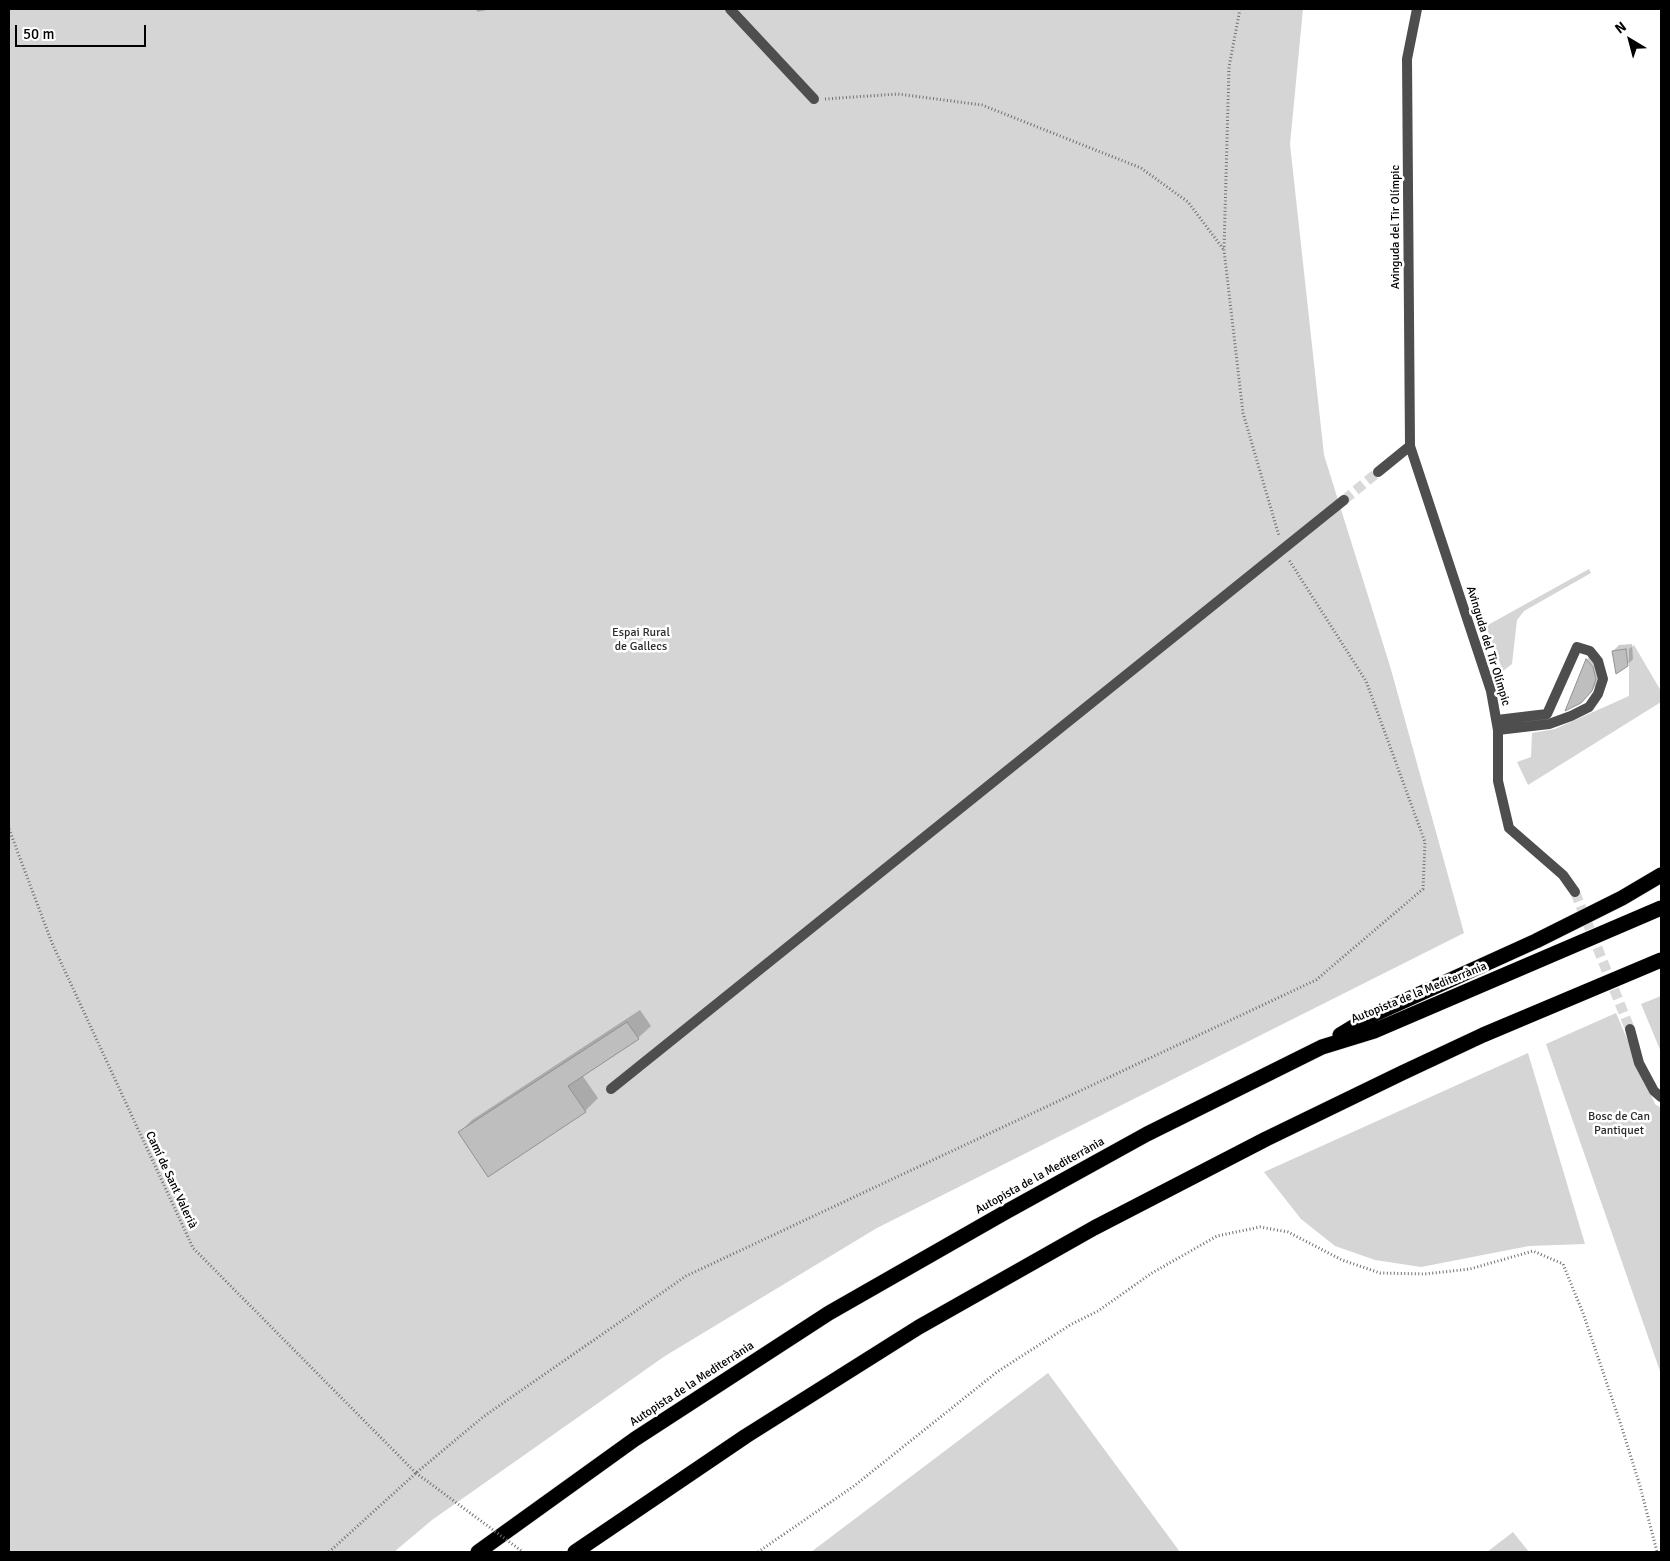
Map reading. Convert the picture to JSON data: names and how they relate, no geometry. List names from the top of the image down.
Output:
{
  "streets": {
    "highway": ["Autopista de la Mediterrània"],
    "street": ["Avinguda del Tir Olímpic"],
    "path": ["Camí de Sant Valerià"]
  },
  "parks": ["Espai Rural de Gallecs", "Bosc de Can Pantiquet"],
  "scale_bar": "50 m",
  "north": "top left"
}
